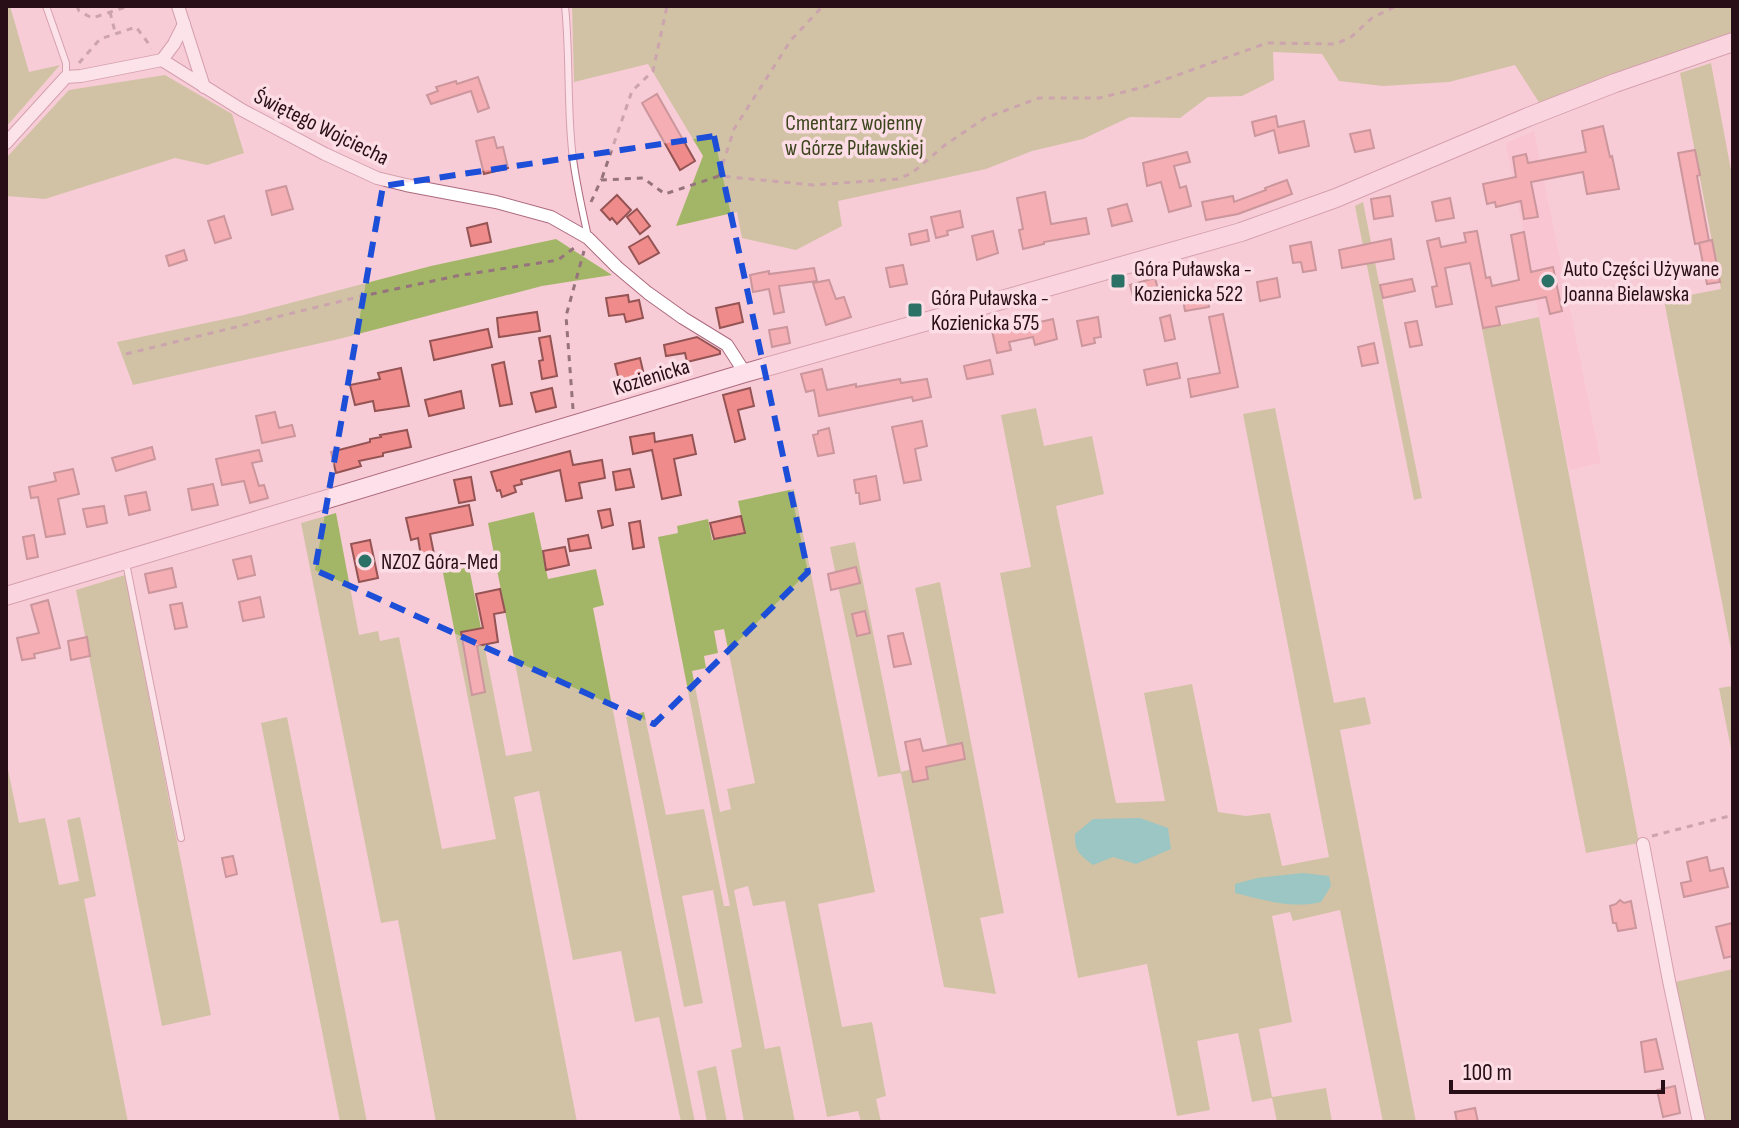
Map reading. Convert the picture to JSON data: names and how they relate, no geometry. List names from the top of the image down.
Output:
{
  "streets": {
    "main road": ["Kozienicka"],
    "street": ["Świętego Wojciecha"]
  },
  "crossings": [
    ["Świętego Wojciecha", "Kozienicka"]
  ],
  "parks": ["Cmentarz wojenny w Górze Puławskiej"],
  "places": {
    "transit": ["Góra Puławska - Kozienicka 522", "Góra Puławska - Kozienicka 575"],
    "other": ["Auto Części Używane Joanna Bielawska", "NZOZ Góra-Med"]
  },
  "scale_bar": "100 m"
}
